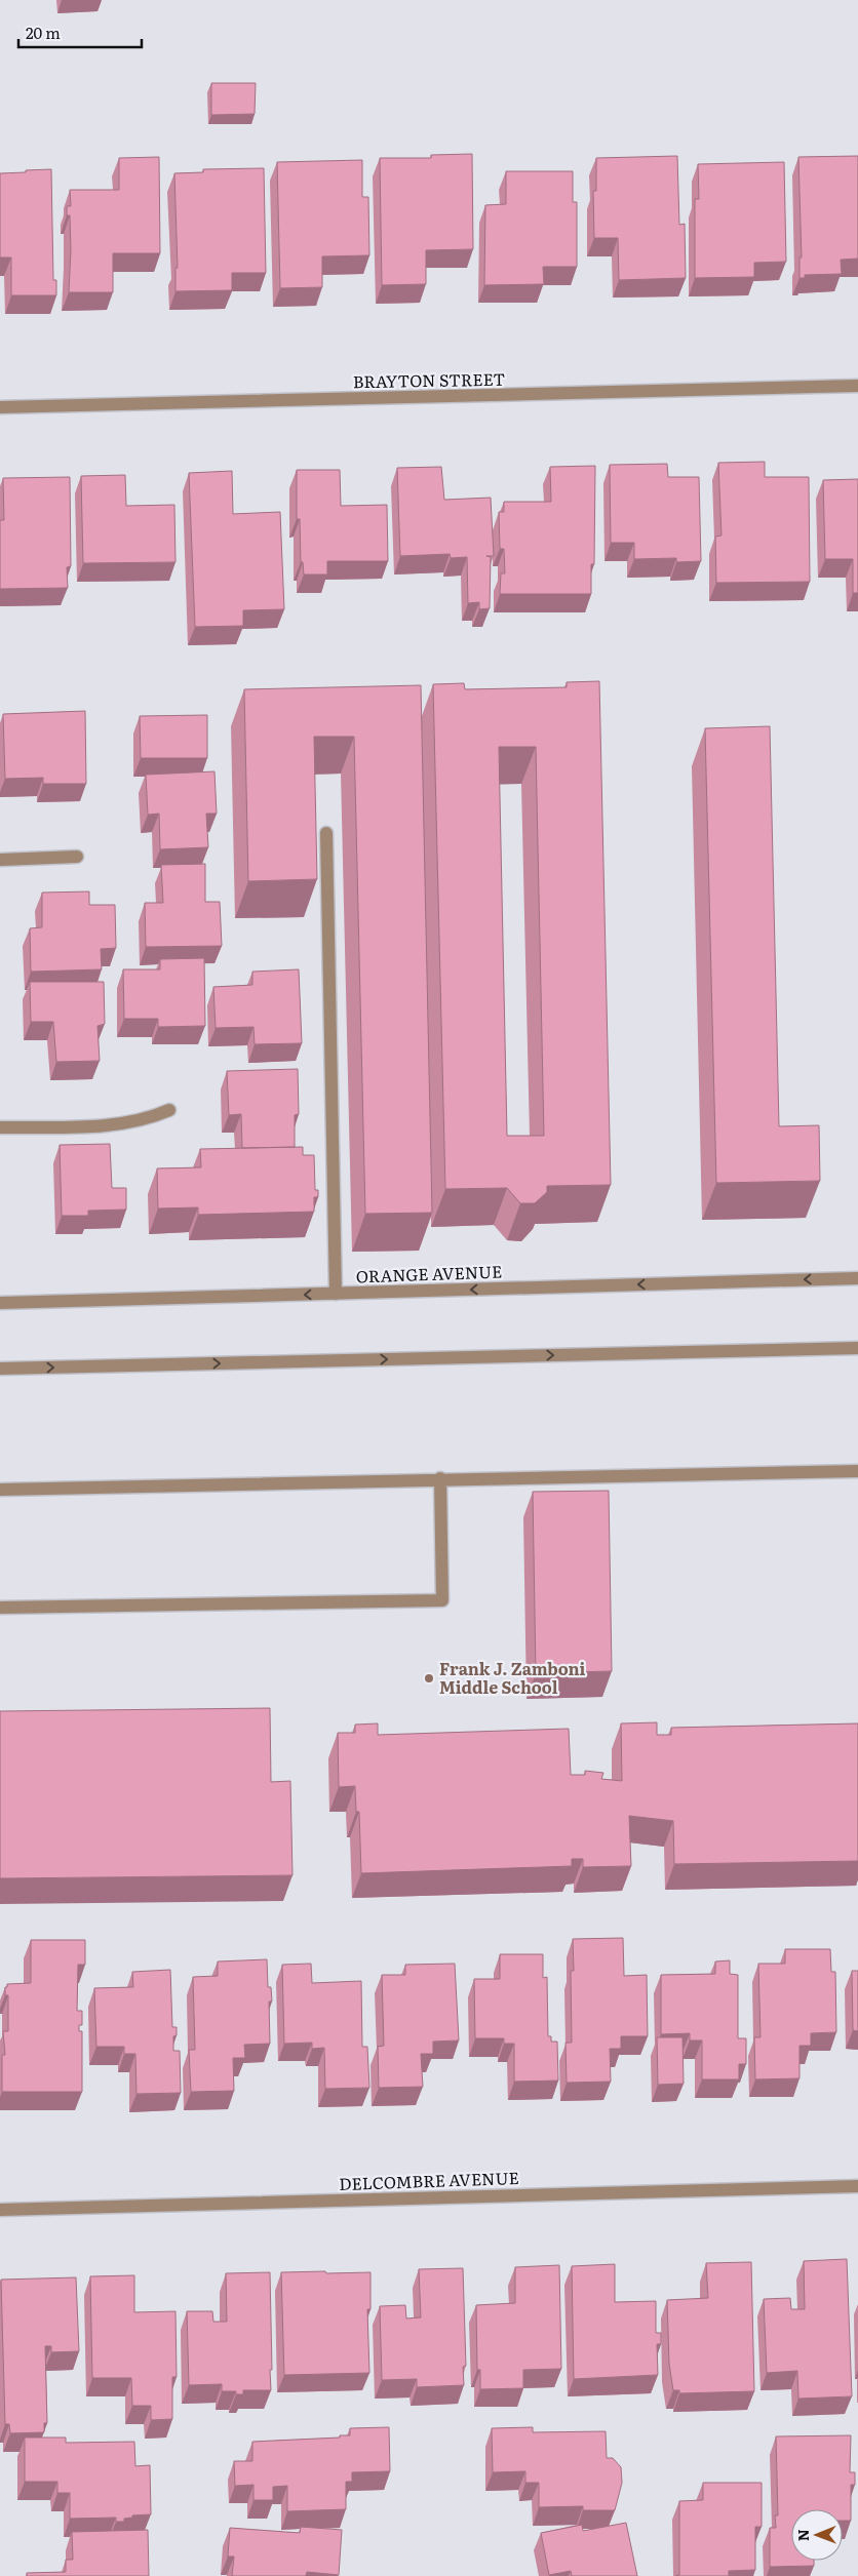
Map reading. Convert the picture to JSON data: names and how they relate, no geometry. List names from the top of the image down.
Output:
{
  "streets": {
    "street": ["BRAYTON STREET", "ORANGE AVENUE", "DELCOMBRE AVENUE"]
  },
  "places": ["Frank J. Zamboni Middle School"],
  "scale_bar": "20 m",
  "north": "left"
}
